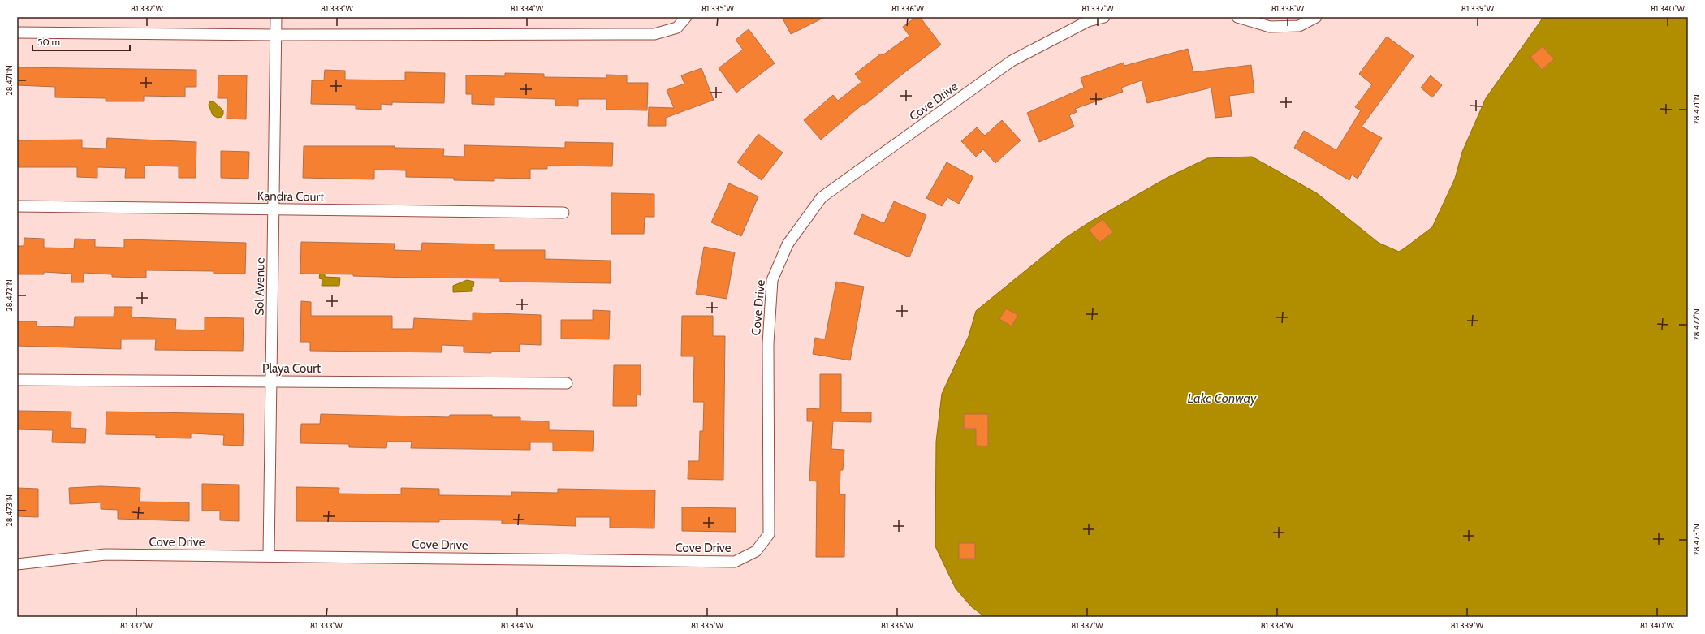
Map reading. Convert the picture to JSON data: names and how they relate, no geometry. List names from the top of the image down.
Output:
{
  "streets": {
    "street": [
      "Cove Drive",
      "Kandra Court",
      "Sol Avenue",
      "Playa Court"
    ]
  },
  "crossings": [
    ["Cove Drive", "Sol Avenue"],
    ["Kandra Court", "Sol Avenue"],
    ["Sol Avenue", "Playa Court"]
  ],
  "water": ["Lake Conway"],
  "scale_bar": "50 m",
  "coordinates": [
    "81.332°W",
    "81.333°W",
    "81.334°W",
    "81.335°W",
    "81.336°W",
    "81.337°W",
    "81.338°W",
    "81.339°W",
    "81.340°W",
    "28.471°N",
    "28.472°N",
    "28.473°N"
  ]
}
